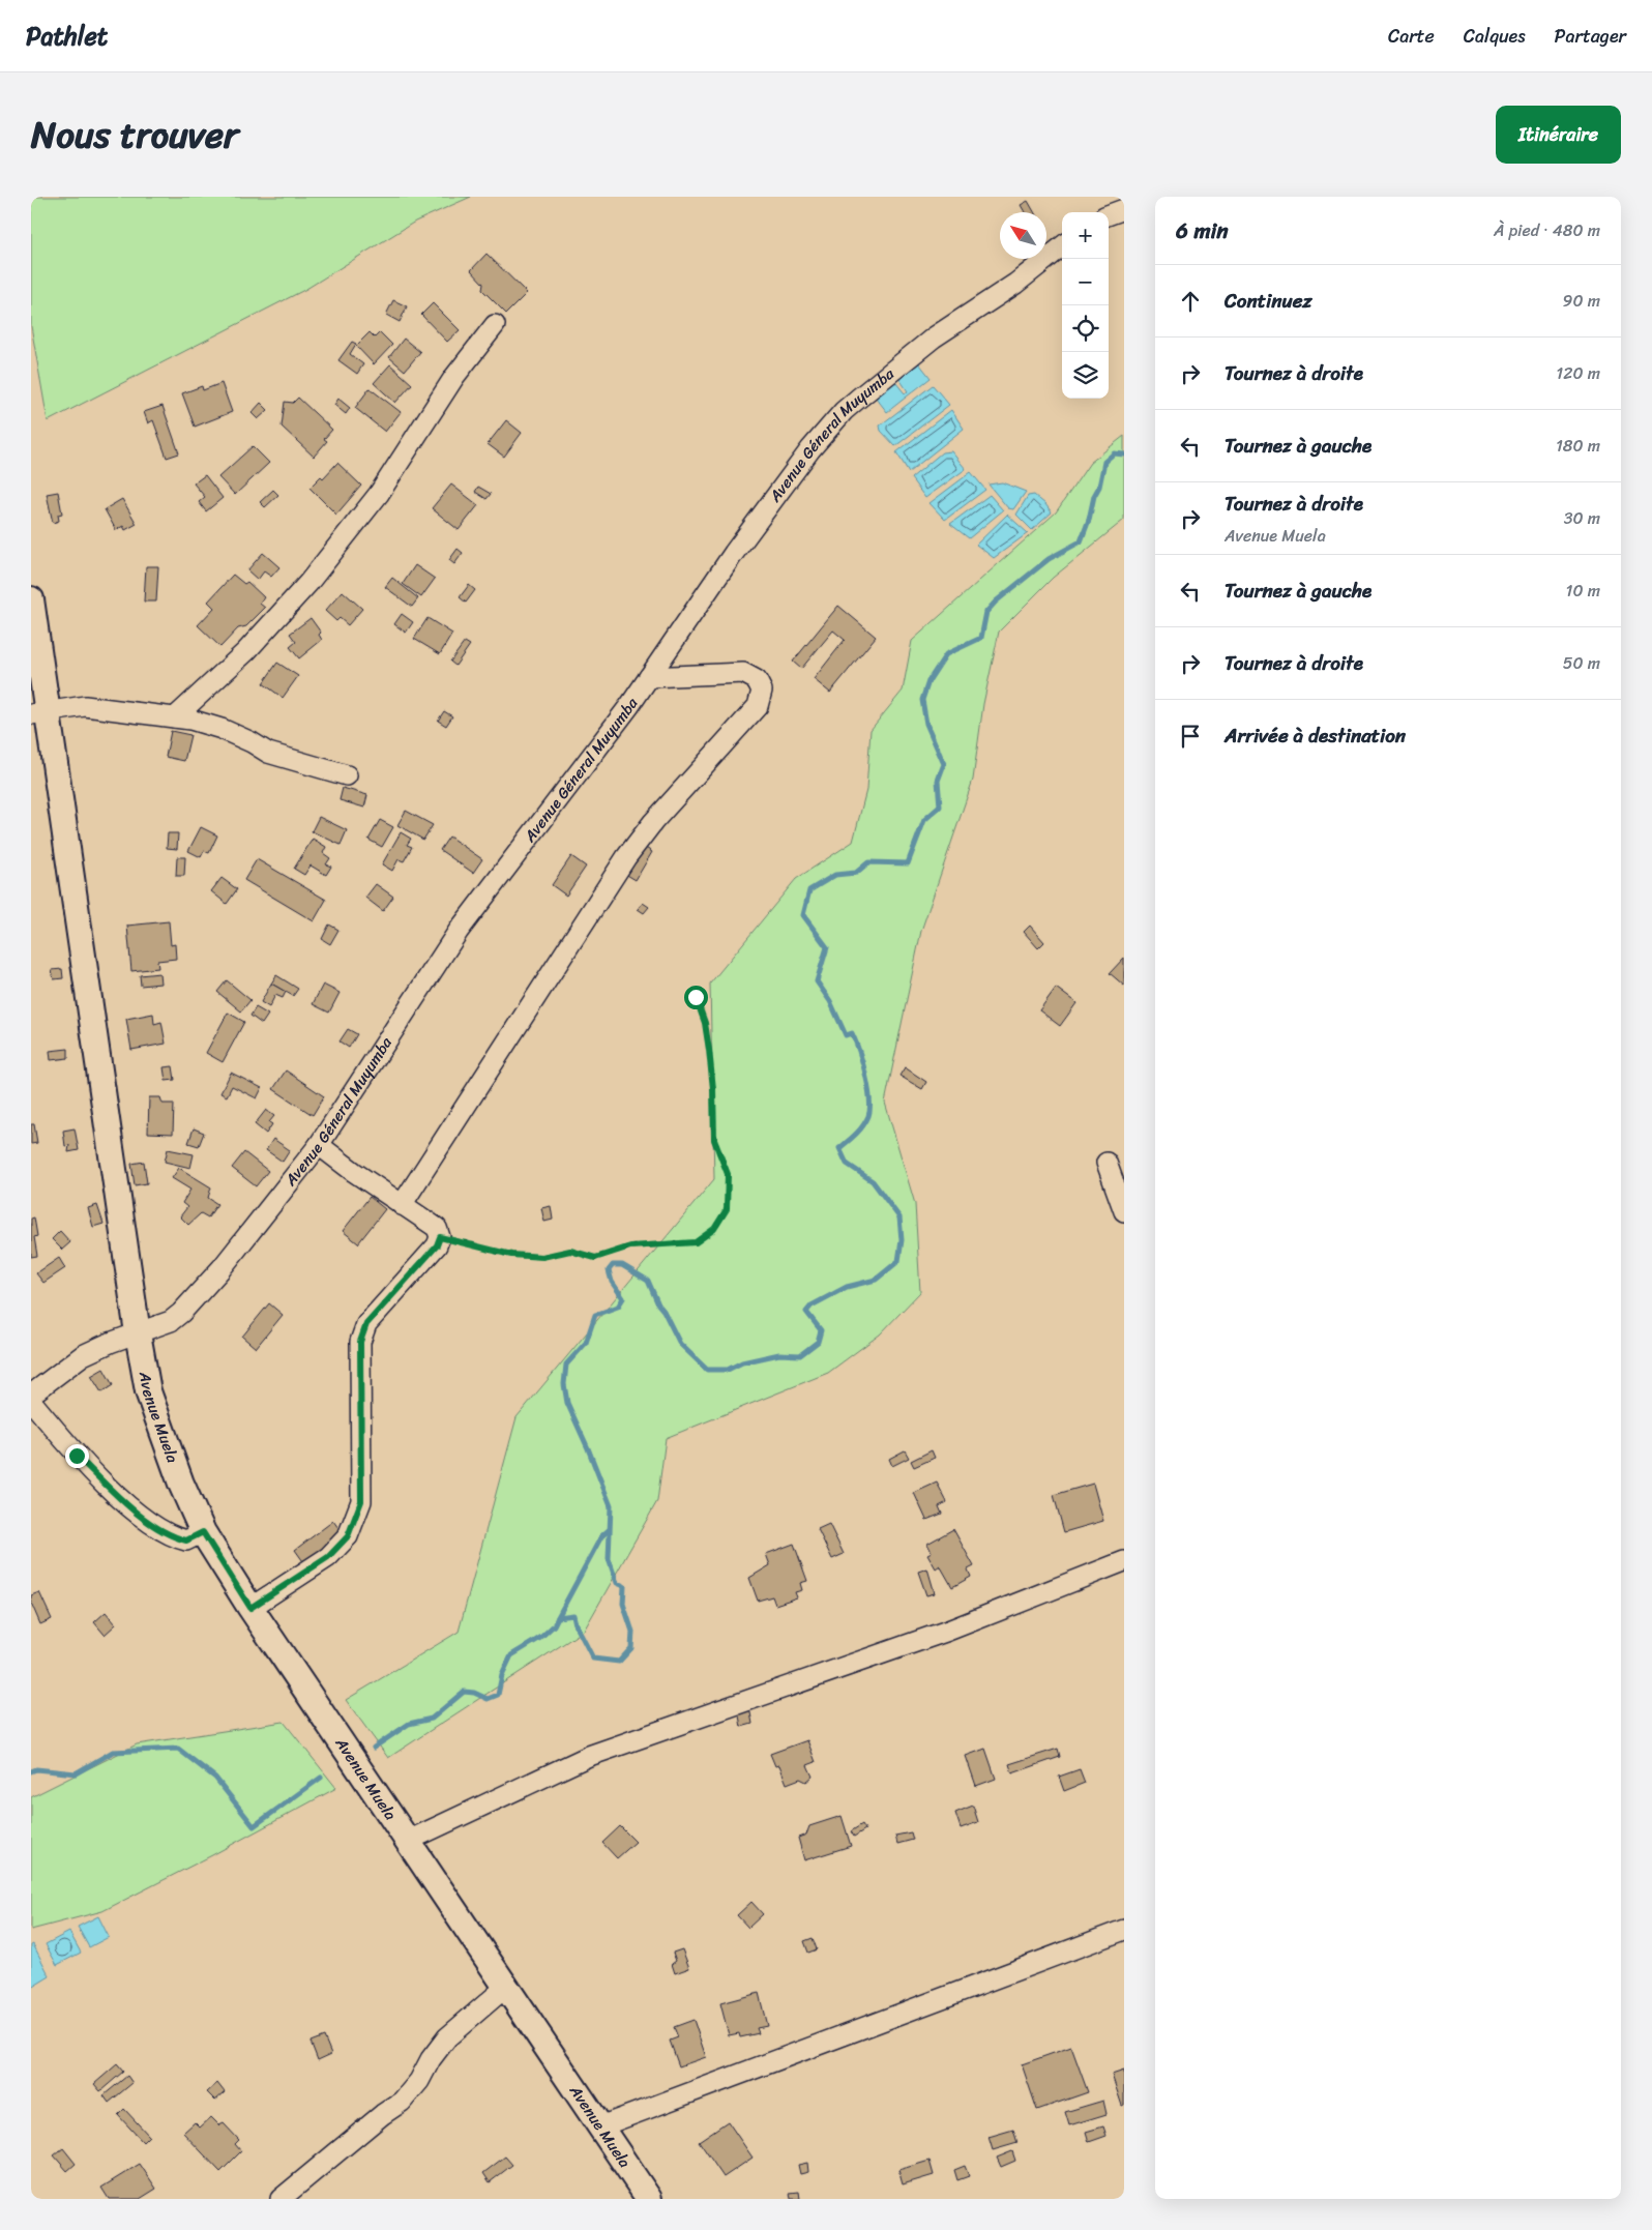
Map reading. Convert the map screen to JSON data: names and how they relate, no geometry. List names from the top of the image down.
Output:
{
  "streets": {
    "street": ["Avenue Géneral Muyumba", "Avenue Muela"]
  },
  "crossings": [
    ["Avenue Géneral Muyumba", "Avenue Muela"]
  ],
  "north": "top left",
  "page": {
    "header": "Pathlet",
    "nav": ["Carte", "Calques", "Partager"],
    "title": "Nous trouver",
    "buttons": "Itinéraire",
    "heading": ["6 min", "À pied · 480 m"],
    "map_buttons": ["+", "−"],
    "list": [
      ["Continuez", "90 m"],
      ["Tournez à droite", "120 m"],
      ["Tournez à gauche", "180 m"],
      ["Tournez à droite", "Avenue Muela", "30 m"],
      ["Tournez à gauche", "10 m"],
      ["Tournez à droite", "50 m"],
      "Arrivée à destination"
    ]
  }
}
